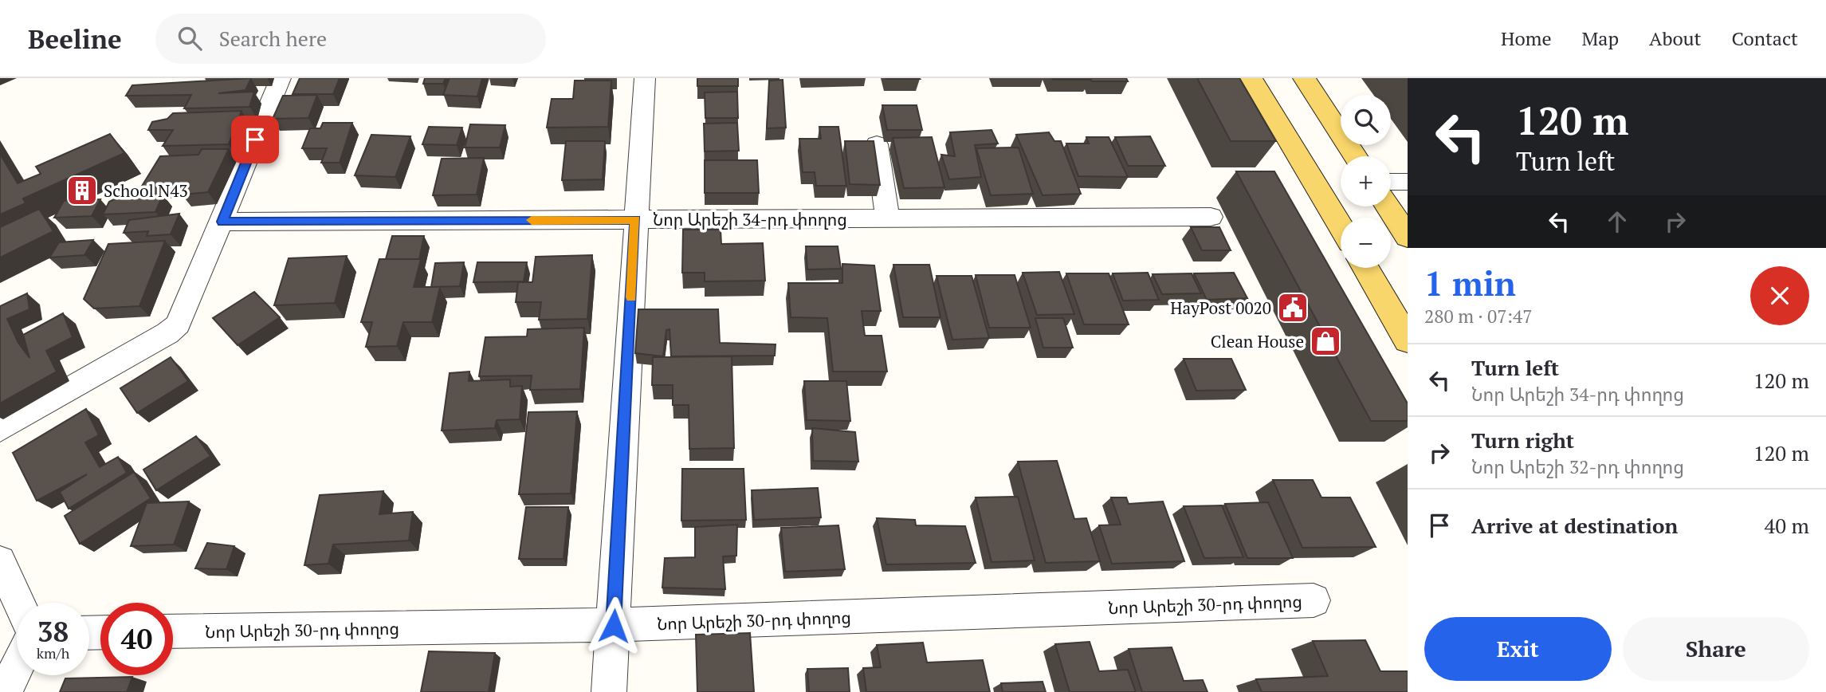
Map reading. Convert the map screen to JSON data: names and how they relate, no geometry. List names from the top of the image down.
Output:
{
  "streets": {
    "street": ["Նոր Արեշի 34-րդ փողոց", "Նոր Արեշի 30-րդ փողոց"]
  },
  "places": {
    "building": ["School N43"],
    "public building": ["HayPost 0020"],
    "shop": ["Clean House"]
  },
  "page": {
    "header": "Beeline",
    "search": "Search here",
    "nav": [
      "Home",
      "Map",
      "About",
      "Contact"
    ],
    "turn": ["120 m", "Turn left"],
    "map_buttons": ["+", "−"],
    "heading": ["1 min", "280 m · 07:47"],
    "list": [
      {
        "name": "Turn left",
        "note": "Նոր Արեշի 34-րդ փողոց",
        "value": "120 m"
      },
      {
        "name": "Turn right",
        "note": "Նոր Արեշի 32-րդ փողոց",
        "value": "120 m"
      },
      {
        "name": "Arrive at destination",
        "value": "40 m"
      }
    ],
    "speed": "38 km/h",
    "limit": "40",
    "buttons": ["Exit", "Share"]
  }
}
